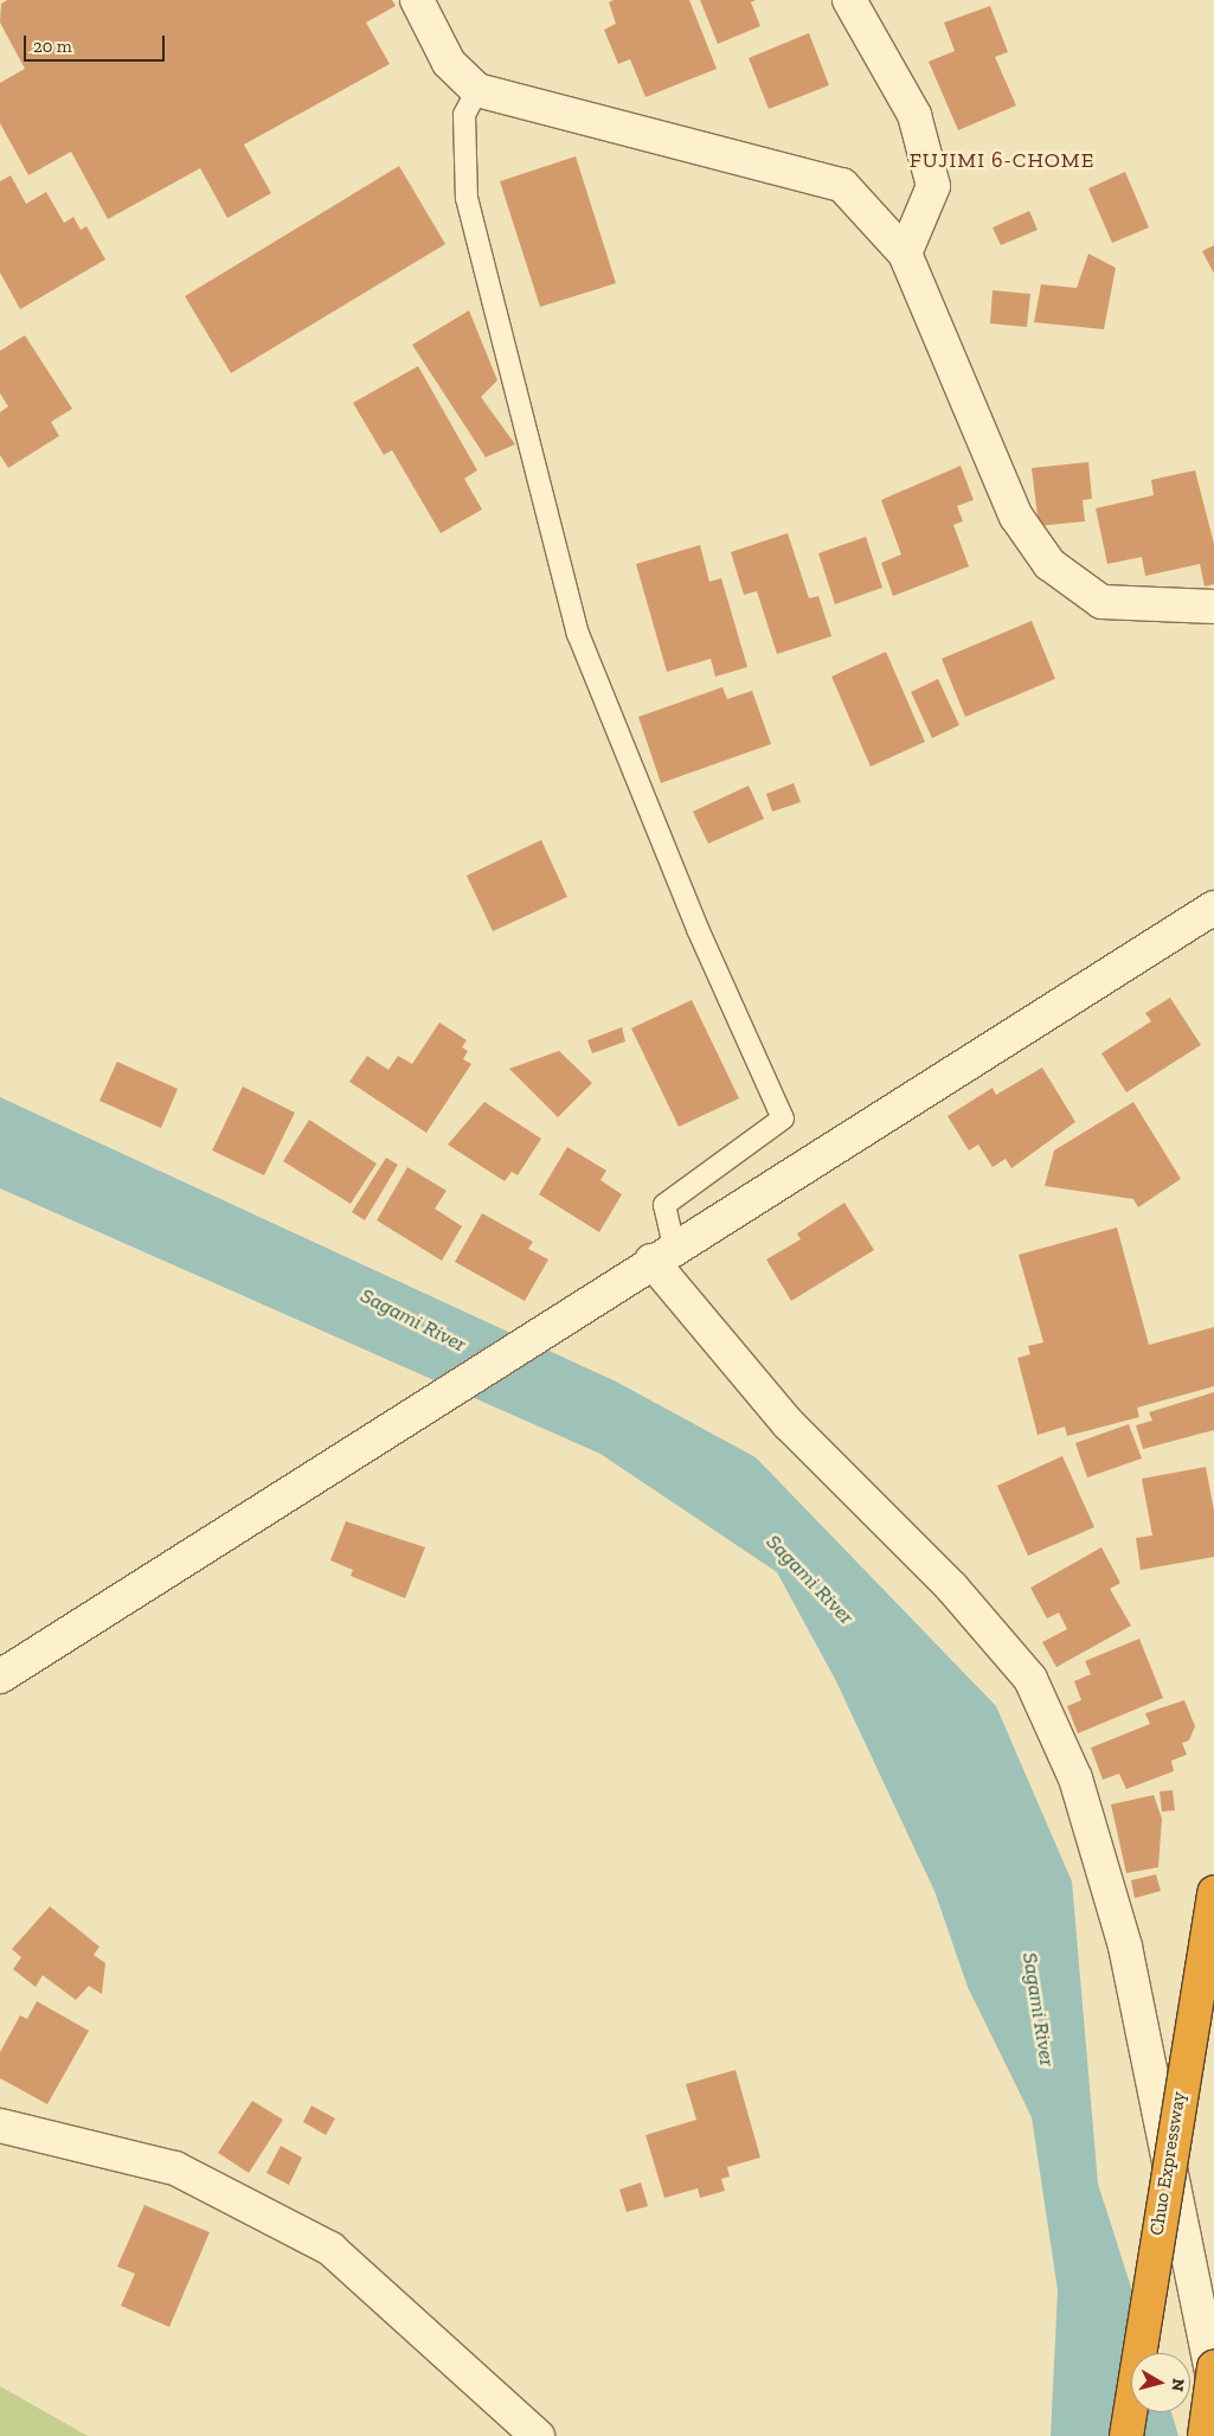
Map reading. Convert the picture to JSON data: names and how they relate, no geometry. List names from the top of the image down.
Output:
{
  "streets": {
    "highway": ["Chuo Expressway"]
  },
  "districts": ["FUJIMI 6-CHOME"],
  "water": ["Sagami River"],
  "scale_bar": "20 m",
  "north": "right"
}
